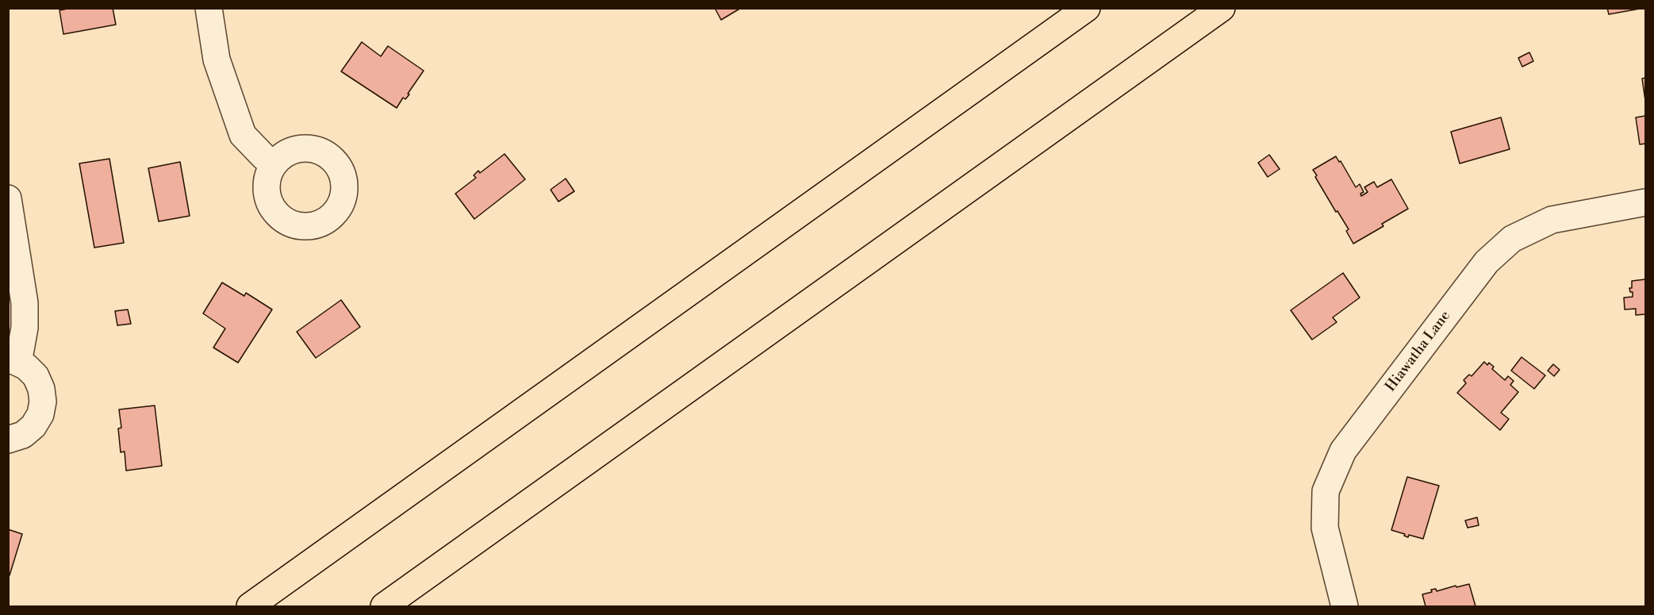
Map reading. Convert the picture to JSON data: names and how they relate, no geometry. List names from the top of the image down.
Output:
{
  "streets": {
    "street": ["Hiawatha Lane"]
  }
}
